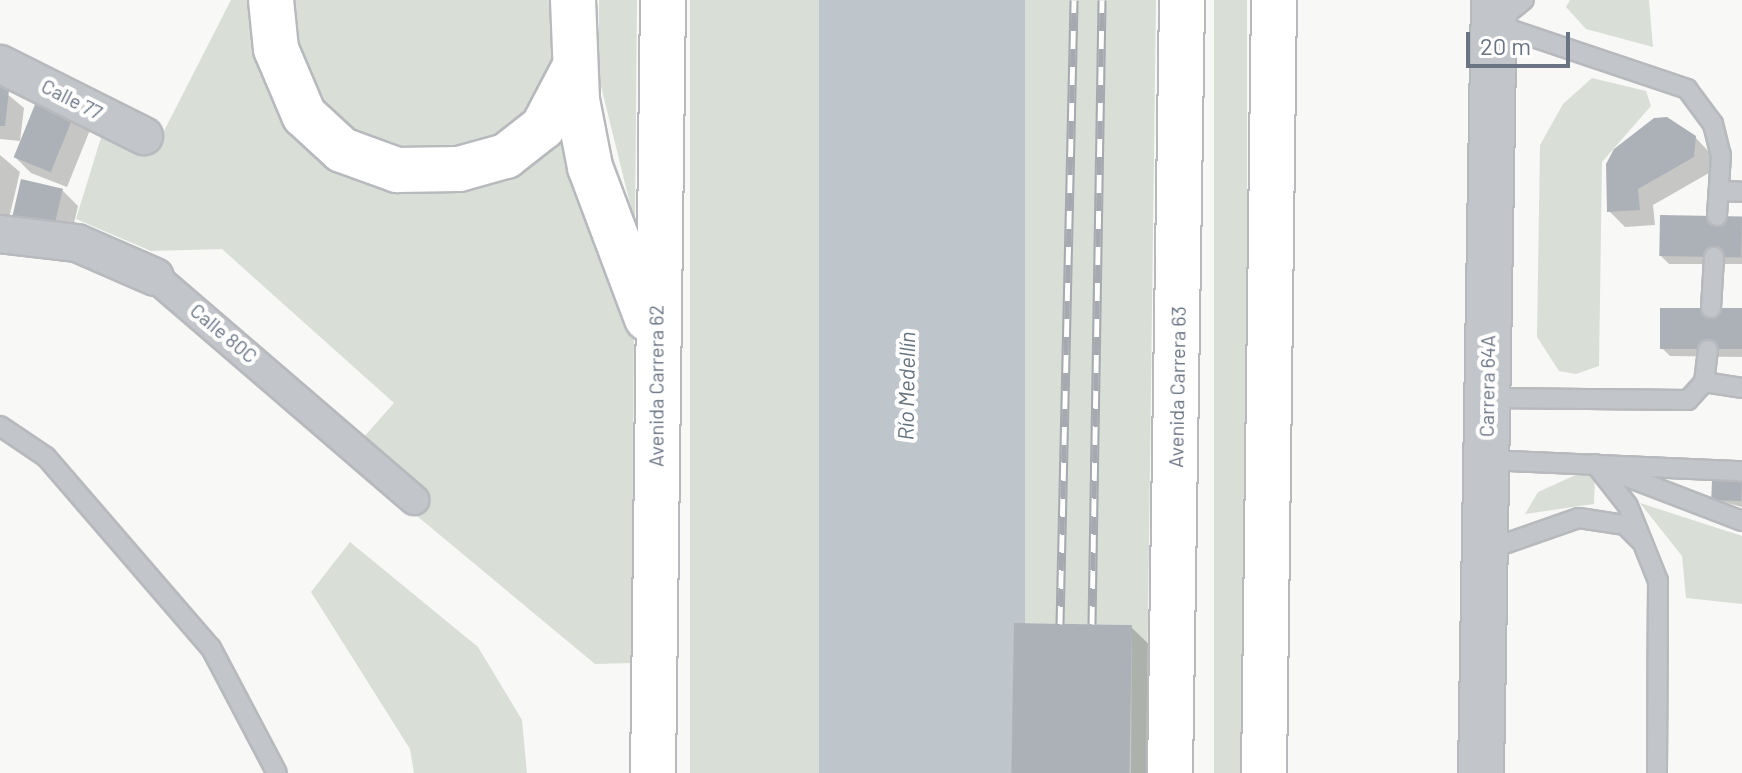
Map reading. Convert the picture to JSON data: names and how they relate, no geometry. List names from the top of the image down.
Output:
{
  "streets": {
    "highway": ["Avenida Carrera 62", "Avenida Carrera 63"],
    "street": ["Calle 77", "Calle 80C", "Carrera 64A"]
  },
  "water": ["Río Medellín"],
  "scale_bar": "20 m"
}
